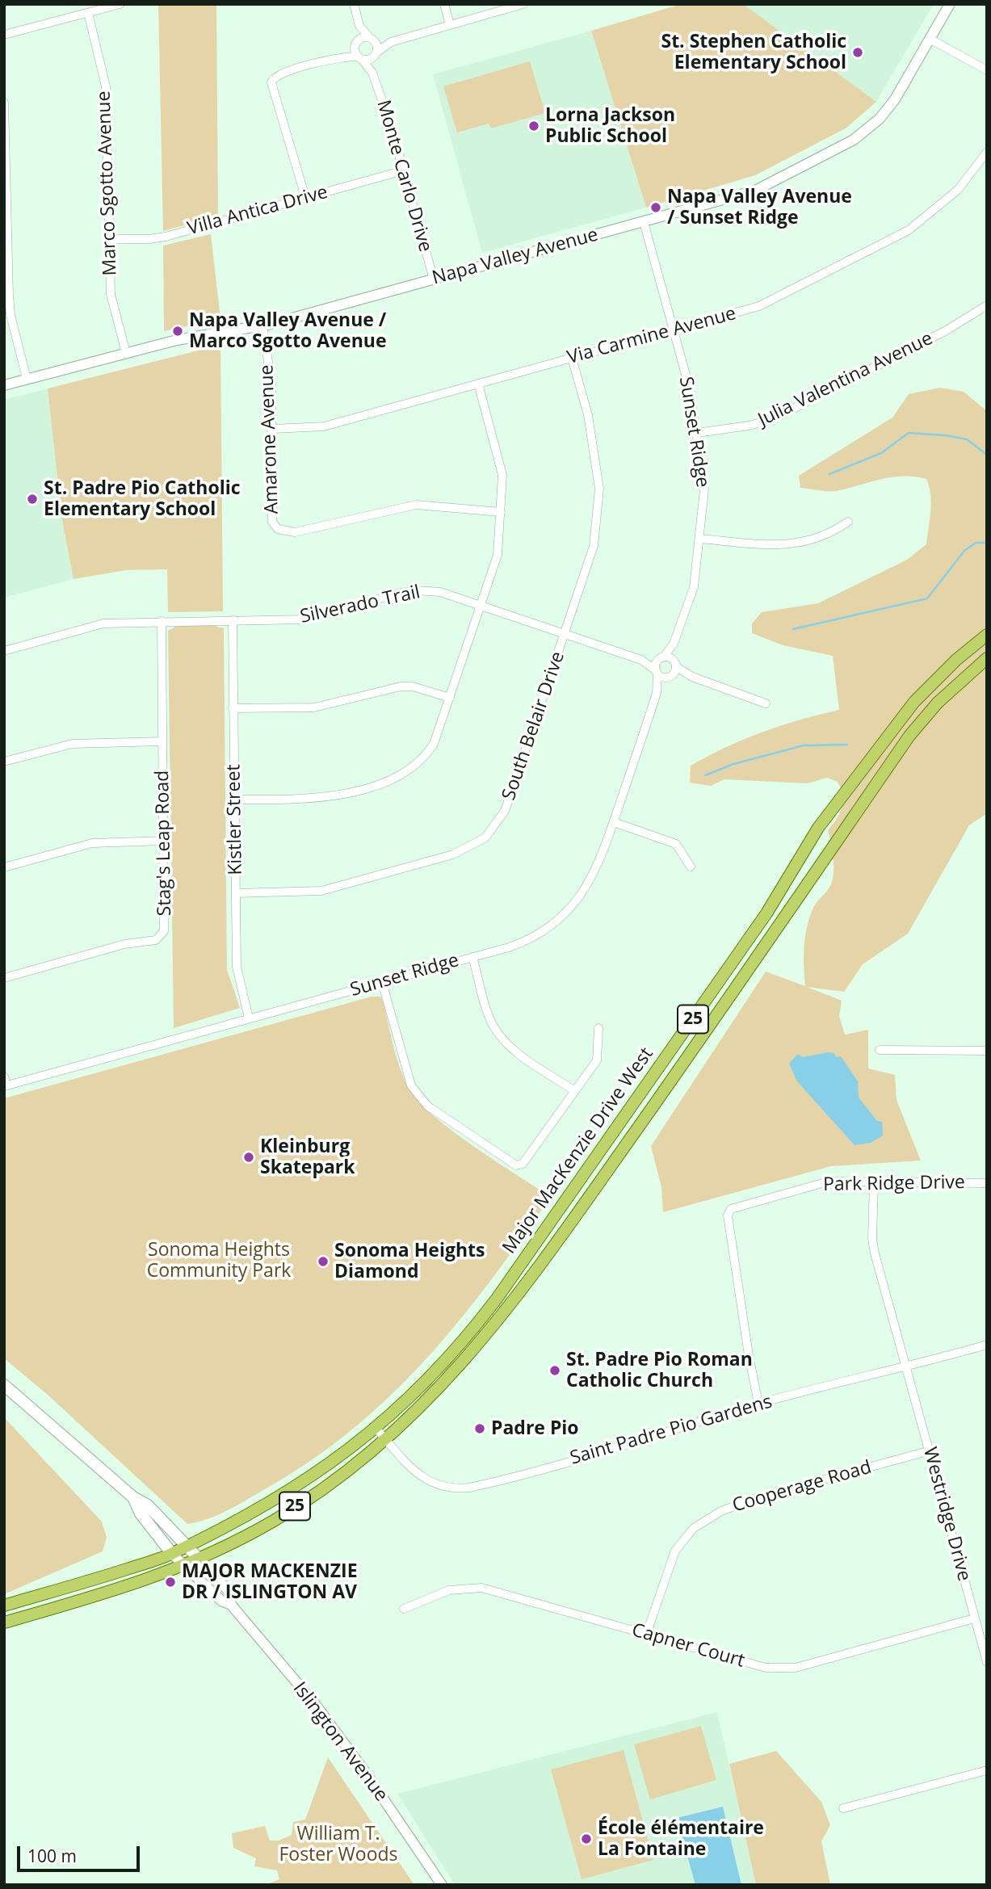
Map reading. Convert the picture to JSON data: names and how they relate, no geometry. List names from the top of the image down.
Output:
{
  "streets": {
    "main road": ["25", "Major MacKenzie Drive West", "Islington Avenue"],
    "street": [
      "Monte Carlo Drive",
      "Marco Sgotto Avenue",
      "Villa Antica Drive",
      "Napa Valley Avenue",
      "Via Carmine Avenue",
      "Julia Valentina Avenue",
      "Sunset Ridge",
      "Amarone Avenue",
      "Silverado Trail",
      "South Belair Drive",
      "Kistler Street",
      "Stag's Leap Road",
      "Park Ridge Drive",
      "Saint Padre Pio Gardens",
      "Cooperage Road",
      "Westridge Drive",
      "Capner Court"
    ]
  },
  "crossings": [
    ["Monte Carlo Drive", "Villa Antica Drive"],
    ["Monte Carlo Drive", "Napa Valley Avenue"],
    ["Marco Sgotto Avenue", "Villa Antica Drive"],
    ["Marco Sgotto Avenue", "Napa Valley Avenue"],
    ["Napa Valley Avenue", "Sunset Ridge"],
    ["Napa Valley Avenue", "Amarone Avenue"],
    ["Via Carmine Avenue", "Sunset Ridge"],
    ["Via Carmine Avenue", "Amarone Avenue"],
    ["Via Carmine Avenue", "South Belair Drive"],
    ["Julia Valentina Avenue", "Sunset Ridge"],
    ["Sunset Ridge", "Silverado Trail"],
    ["Sunset Ridge", "Kistler Street"],
    ["Silverado Trail", "South Belair Drive"],
    ["Silverado Trail", "Kistler Street"],
    ["Silverado Trail", "Stag's Leap Road"],
    ["South Belair Drive", "Kistler Street"],
    ["Major MacKenzie Drive West", "Saint Padre Pio Gardens"],
    ["Major MacKenzie Drive West", "Islington Avenue"],
    ["Park Ridge Drive", "Saint Padre Pio Gardens"],
    ["Park Ridge Drive", "Westridge Drive"],
    ["Saint Padre Pio Gardens", "Westridge Drive"],
    ["Cooperage Road", "Westridge Drive"],
    ["Cooperage Road", "Capner Court"],
    ["Westridge Drive", "Capner Court"]
  ],
  "parks": ["Sonoma Heights Community Park", "William T. Foster Woods"],
  "places": [
    "St. Stephen Catholic Elementary School",
    "Lorna Jackson Public School",
    "Napa Valley Avenue / Sunset Ridge",
    "Napa Valley Avenue / Marco Sgotto Avenue",
    "St. Padre Pio Catholic Elementary School",
    "Kleinburg Skatepark",
    "Sonoma Heights Diamond",
    "St. Padre Pio Roman Catholic Church",
    "Padre Pio",
    "MAJOR MACKENZIE DR / ISLINGTON AV",
    "École élémentaire La Fontaine"
  ],
  "scale_bar": "100 m"
}
